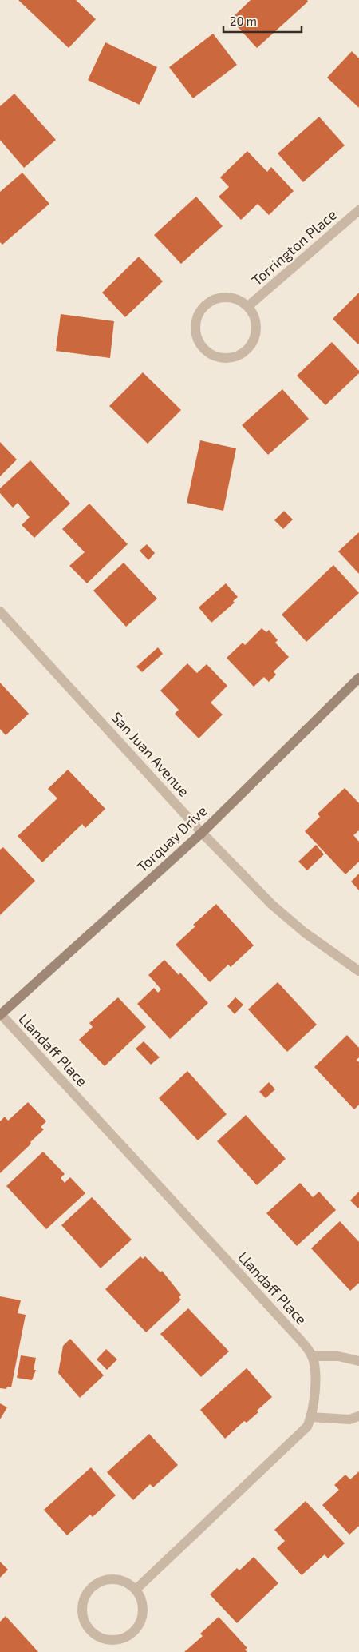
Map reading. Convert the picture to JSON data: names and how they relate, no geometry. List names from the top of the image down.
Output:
{
  "streets": {
    "street": [
      "Torrington Place",
      "San Juan Avenue",
      "Torquay Drive",
      "Llandaff Place"
    ]
  },
  "crossings": [
    ["San Juan Avenue", "Torquay Drive"],
    ["Torquay Drive", "Llandaff Place"]
  ],
  "scale_bar": "20 m"
}
